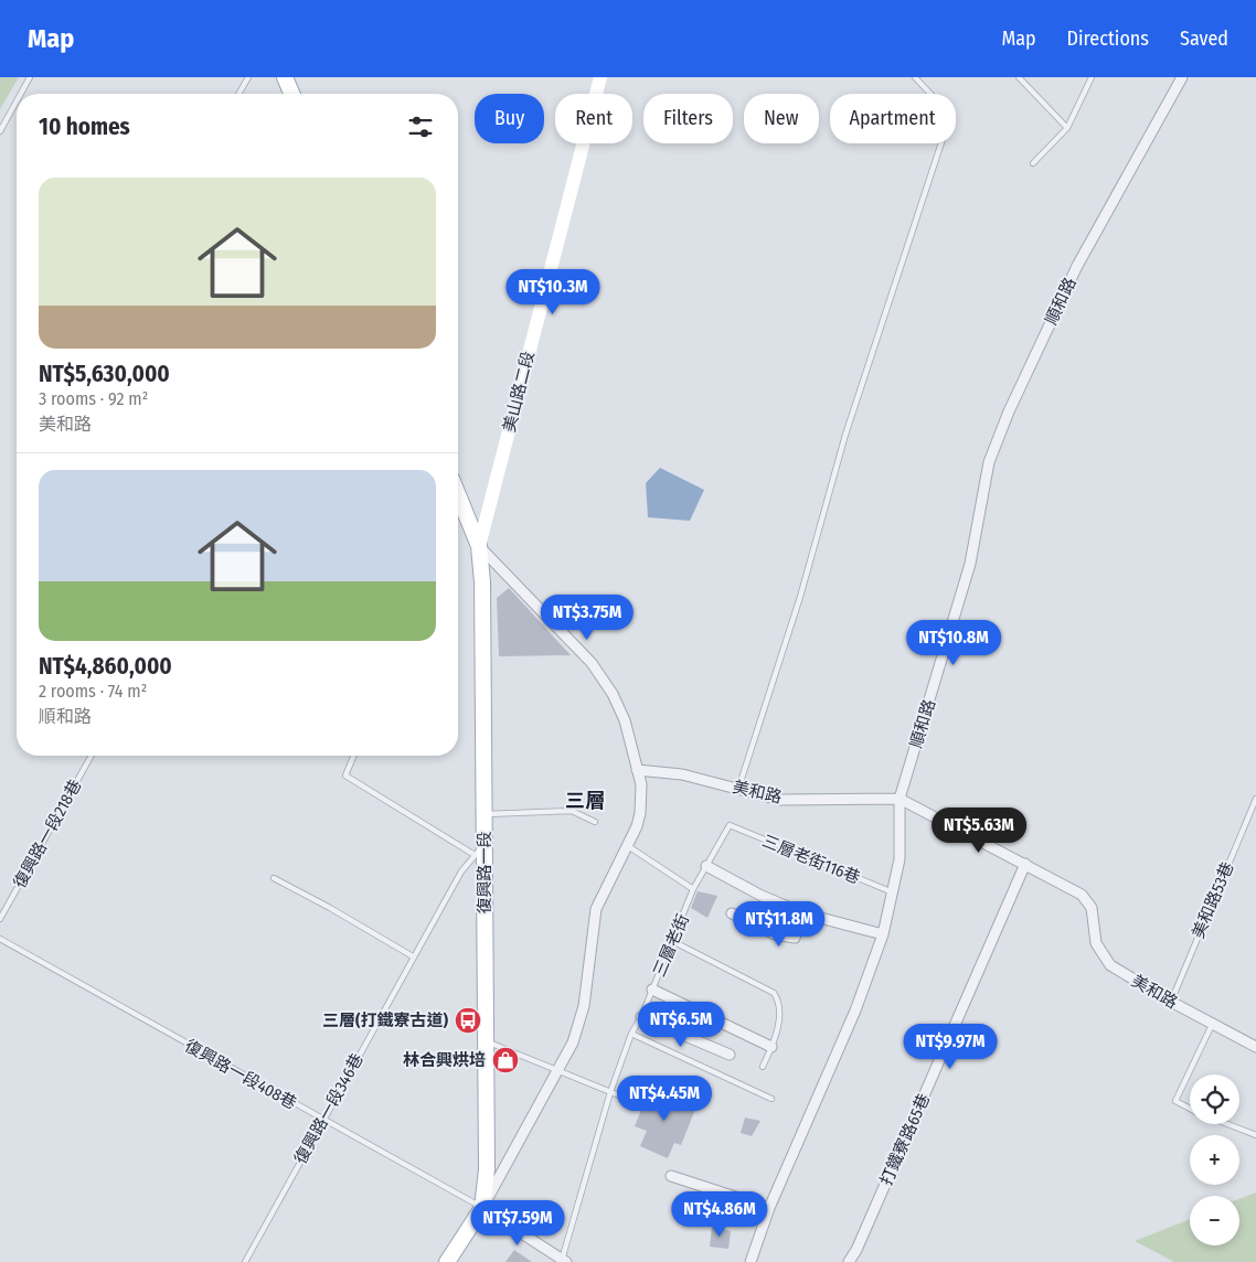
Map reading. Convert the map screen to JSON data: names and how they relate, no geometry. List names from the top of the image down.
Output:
{
  "streets": {
    "main road": ["復興路一段"],
    "street": [
      "順和路",
      "美山路二段",
      "美和路",
      "打鐵寮路65巷"
    ],
    "lane": [
      "復興路一段218巷",
      "三層老街116巷",
      "美和路53巷",
      "三層老街",
      "復興路一段408巷",
      "復興路一段346巷"
    ]
  },
  "crossings": [
    ["順和路", "美和路"],
    ["順和路", "三層老街116巷"],
    ["美山路二段", "復興路一段"],
    ["美和路", "美和路53巷"],
    ["美和路", "打鐵寮路65巷"],
    ["三層老街116巷", "三層老街"],
    ["復興路一段", "復興路一段408巷"],
    ["復興路一段", "復興路一段346巷"],
    ["復興路一段408巷", "復興路一段346巷"]
  ],
  "districts": ["三層"],
  "places": {
    "bus stop": ["三層(打鐵寮古道)"],
    "shop": ["林合興烘培"]
  },
  "page": {
    "header": "Map",
    "nav": ["Map", "Directions", "Saved"],
    "chip": [
      "Buy",
      "Rent",
      "Filters",
      "New",
      "Apartment"
    ],
    "heading": "10 homes",
    "list": [
      {
        "name": "NT$5,630,000",
        "note": "3 rooms · 92 m² · 美和路"
      },
      {
        "name": "NT$4,860,000",
        "note": "2 rooms · 74 m² · 順和路"
      }
    ],
    "price": [
      "NT$10.3M",
      "NT$3.75M",
      "NT$10.8M",
      "NT$5.63M",
      "NT$11.8M",
      "NT$6.5M",
      "NT$9.97M",
      "NT$4.45M",
      "NT$4.86M",
      "NT$7.59M"
    ],
    "map_buttons": ["+", "−"]
  }
}
